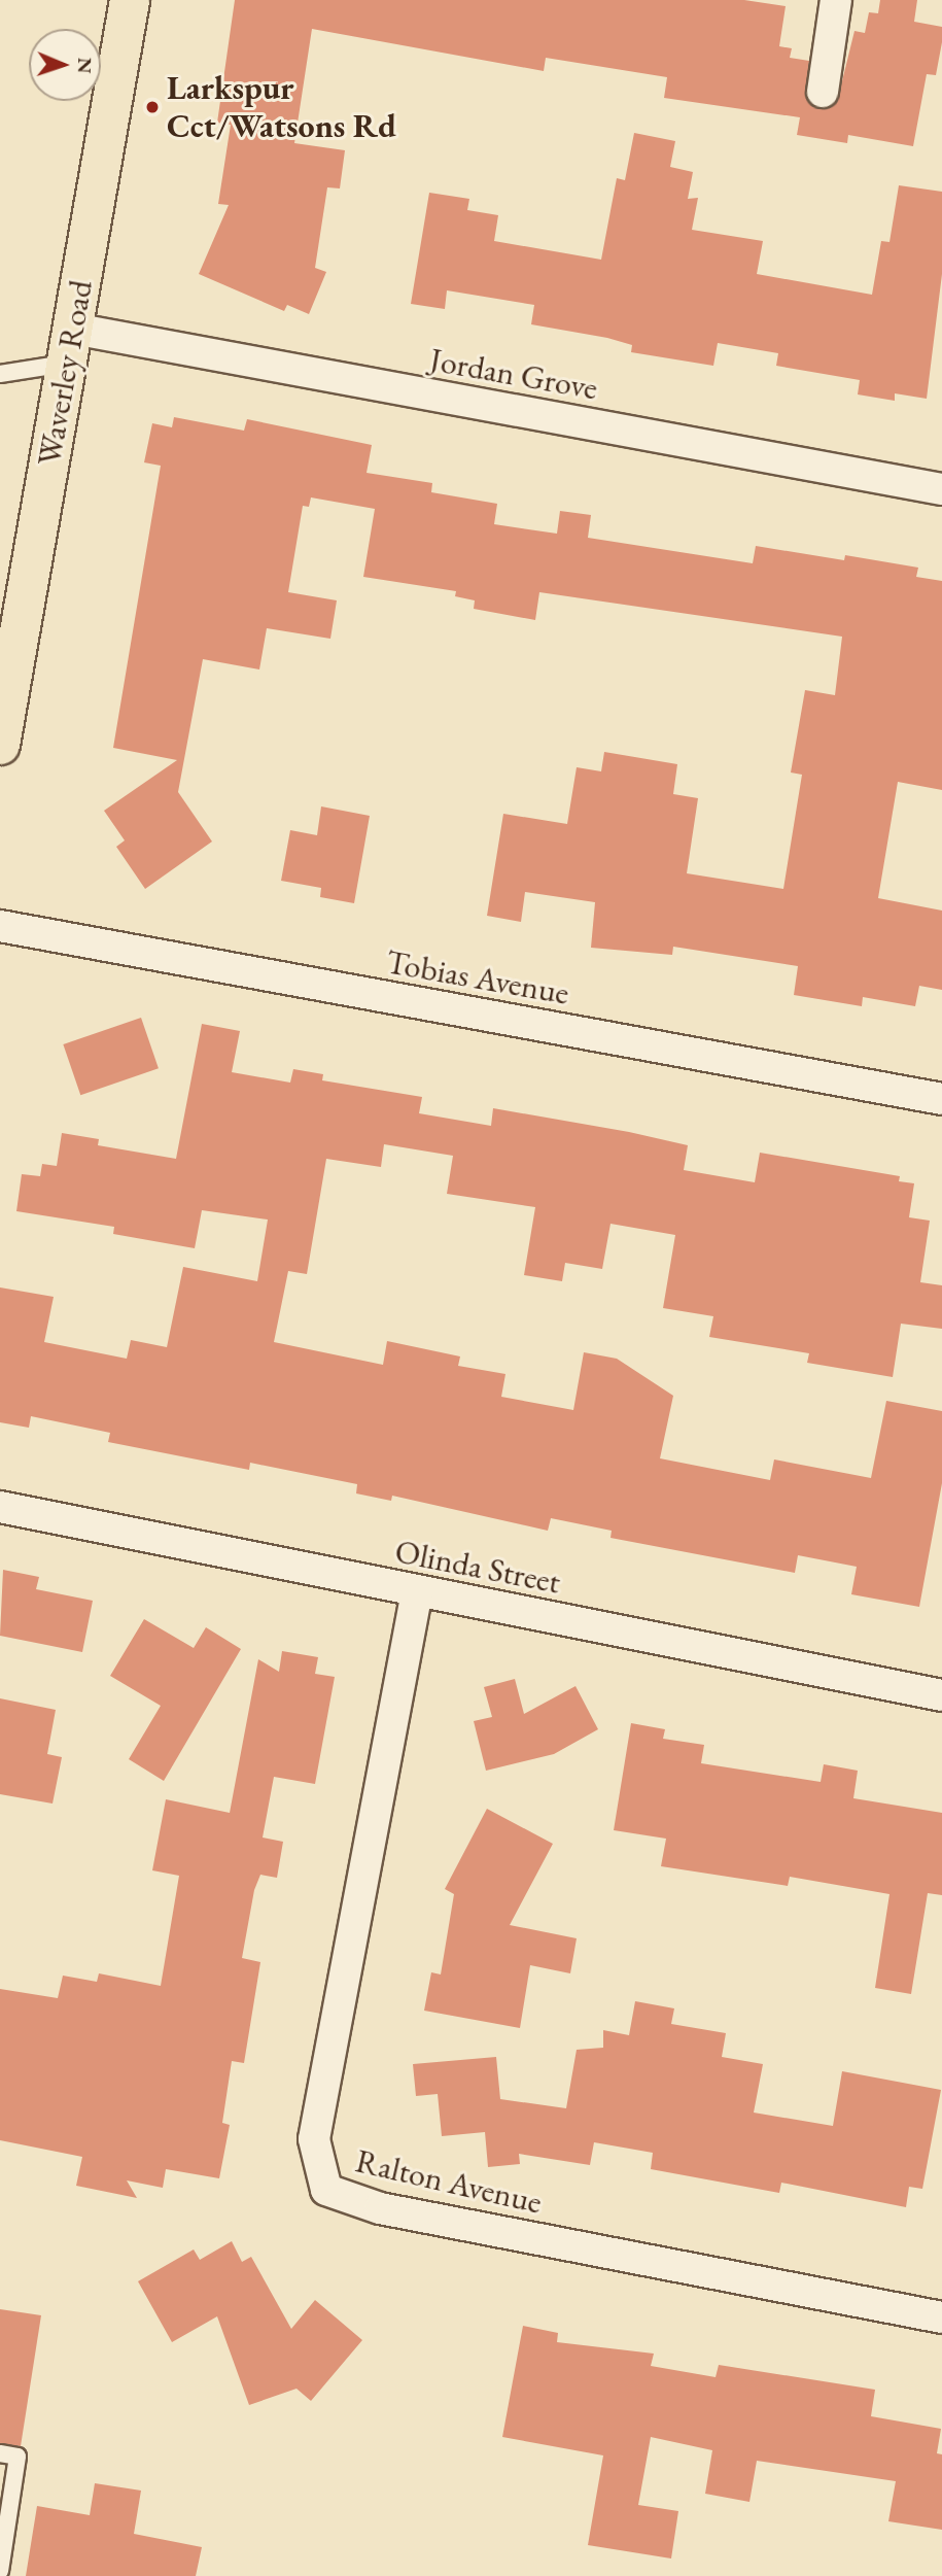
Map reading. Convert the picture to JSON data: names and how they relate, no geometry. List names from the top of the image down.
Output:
{
  "streets": {
    "main road": ["Waverley Road"],
    "street": [
      "Jordan Grove",
      "Tobias Avenue",
      "Olinda Street",
      "Ralton Avenue"
    ]
  },
  "crossings": [
    ["Waverley Road", "Jordan Grove"],
    ["Olinda Street", "Ralton Avenue"]
  ],
  "places": ["Larkspur Cct/Watsons Rd"],
  "north": "right"
}
